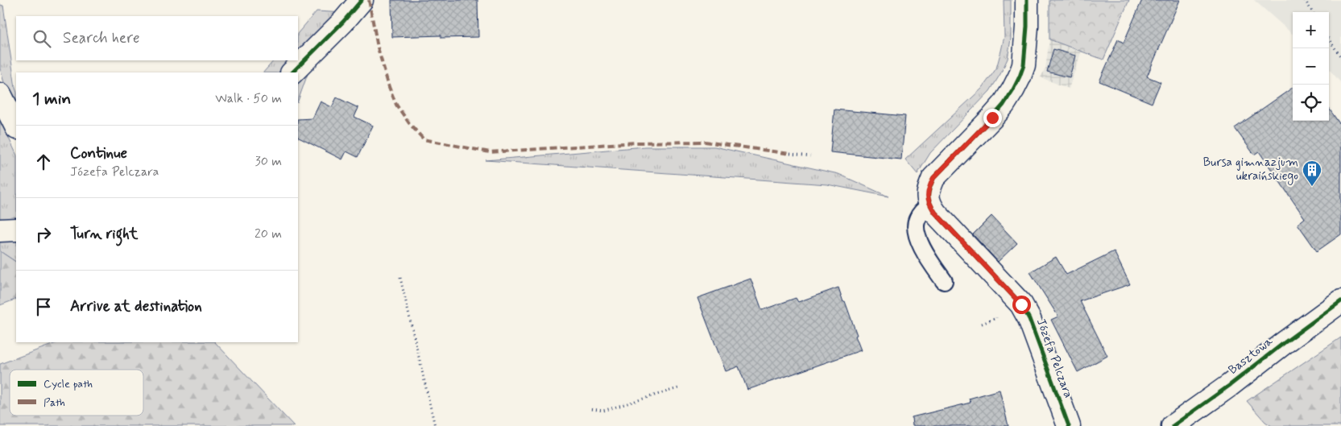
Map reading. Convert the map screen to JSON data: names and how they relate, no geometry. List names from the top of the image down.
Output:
{
  "streets": {
    "street": ["Basztowa", "Józefa Pelczara"]
  },
  "places": {
    "building": ["Bursa gimnazjum ukraińskiego"]
  },
  "legend": ["Cycle path", "Path"],
  "page": {
    "map_buttons": ["+", "−"],
    "search": "Search here",
    "heading": ["1 min", "Walk · 50 m"],
    "list": [
      ["Continue", "Józefa Pelczara", "30 m"],
      ["Turn right", "20 m"],
      "Arrive at destination"
    ]
  }
}
